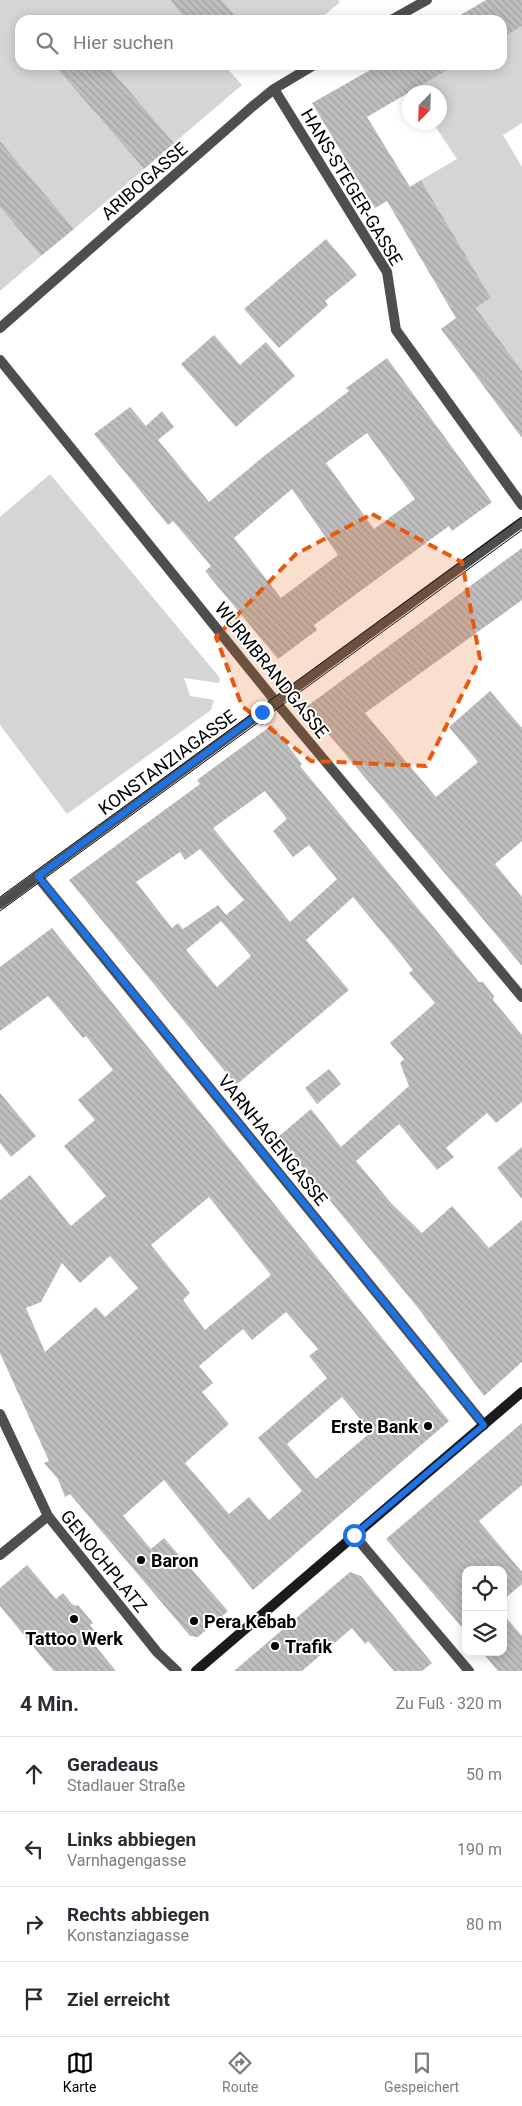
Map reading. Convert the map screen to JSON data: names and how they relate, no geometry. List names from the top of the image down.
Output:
{
  "streets": {
    "street": [
      "ARIBOGASSE",
      "HANS-STEGER-GASSE",
      "WURMBRANDGASSE",
      "KONSTANZIAGASSE",
      "VARNHAGENGASSE",
      "GENOCHPLATZ"
    ]
  },
  "crossings": [
    ["ARIBOGASSE", "HANS-STEGER-GASSE"],
    ["WURMBRANDGASSE", "KONSTANZIAGASSE"],
    ["KONSTANZIAGASSE", "VARNHAGENGASSE"]
  ],
  "places": [
    "Erste Bank",
    "Baron",
    "Tattoo Werk",
    "Pera Kebab",
    "Trafik"
  ],
  "north": "bottom left",
  "page": {
    "search": "Hier suchen",
    "heading": ["4 Min.", "Zu Fuß · 320 m"],
    "list": [
      ["Geradeaus", "Stadlauer Straße", "50 m"],
      ["Links abbiegen", "Varnhagengasse", "190 m"],
      ["Rechts abbiegen", "Konstanziagasse", "80 m"],
      "Ziel erreicht"
    ],
    "nav": ["Karte", "Route", "Gespeichert"]
  }
}
